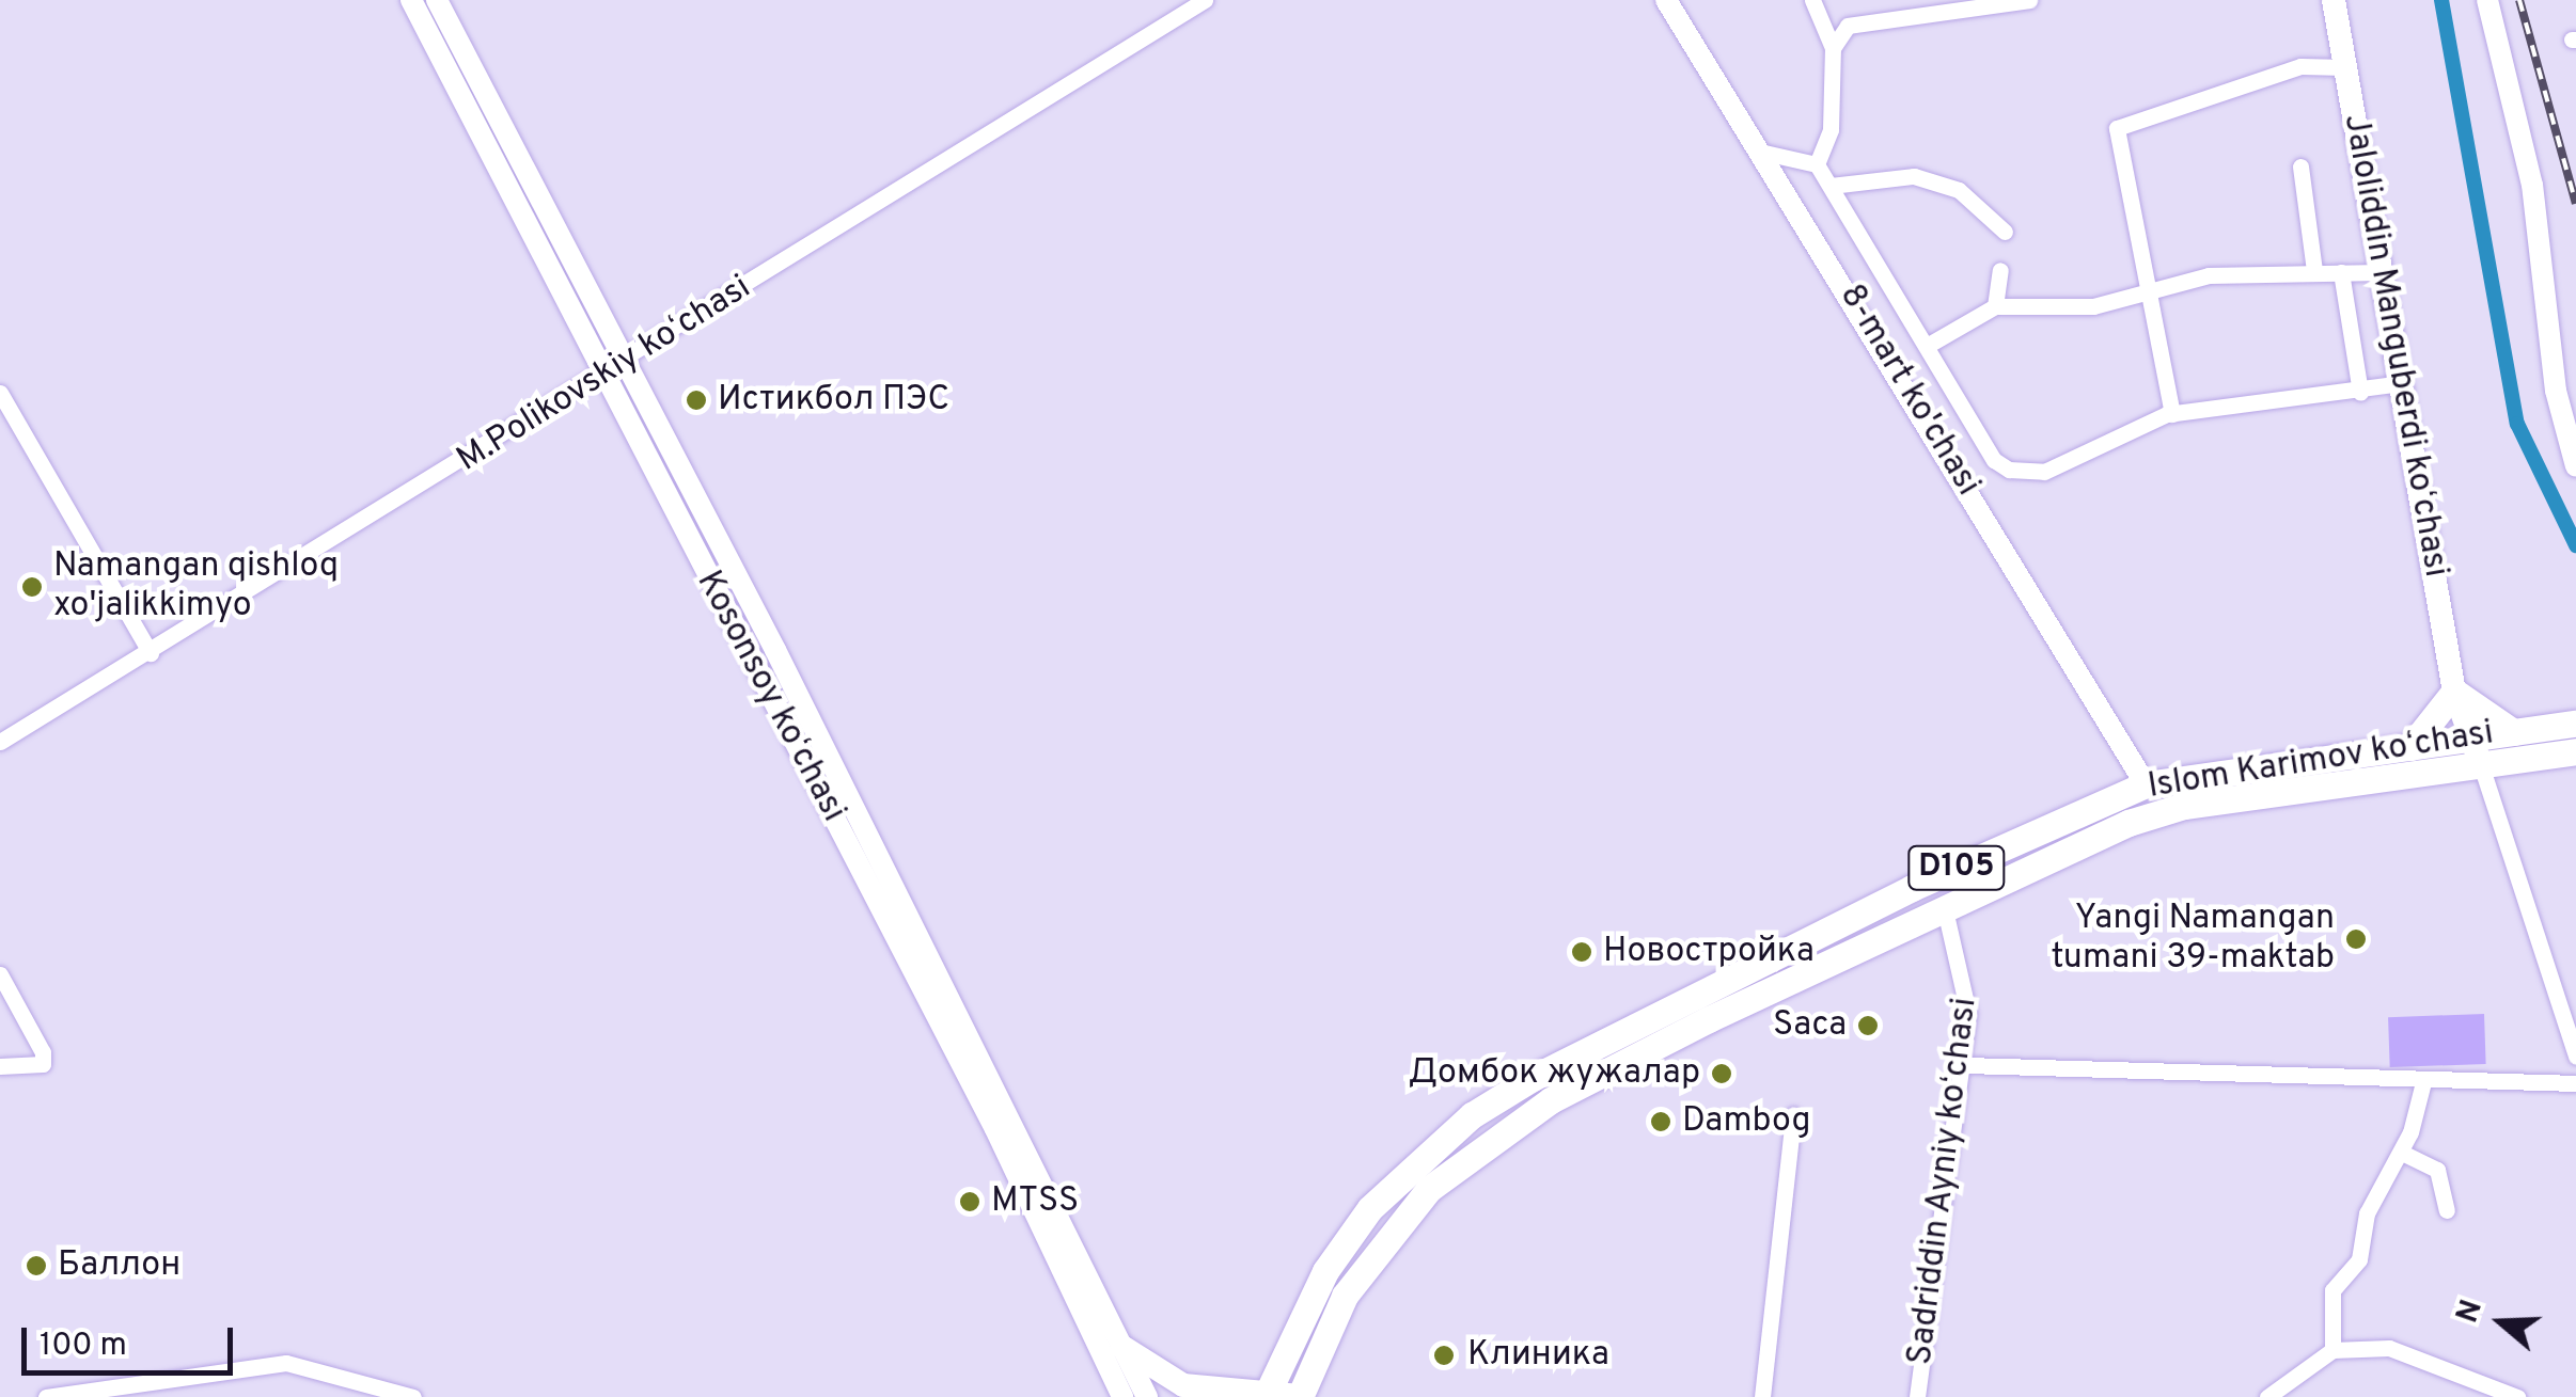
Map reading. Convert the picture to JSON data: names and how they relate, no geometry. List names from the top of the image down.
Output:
{
  "streets": {
    "main road": ["Jaloliddin Manguberdi koʻchasi", "Islom Karimov koʻchasi", "D105"],
    "street": [
      "M.Polikovskiy koʻchasi",
      "8-mart ko'chasi",
      "Kosonsoy koʻchasi",
      "Sadriddin Ayniy koʻchasi"
    ]
  },
  "crossings": [
    ["Jaloliddin Manguberdi koʻchasi", "Islom Karimov koʻchasi"],
    ["M.Polikovskiy koʻchasi", "Kosonsoy koʻchasi"],
    ["8-mart ko'chasi", "Islom Karimov koʻchasi"],
    ["Islom Karimov koʻchasi", "Sadriddin Ayniy koʻchasi"]
  ],
  "places": [
    "Истикбол ПЭС",
    "Namangan qishloq xo'jalikkimyo",
    "Yangi Namangan tumani 39-maktab",
    "Новостройка",
    "Saca",
    "Домбок жужалар",
    "Dambog",
    "MTSS",
    "Баллон",
    "Клиника"
  ],
  "scale_bar": "100 m",
  "north": "left"
}
